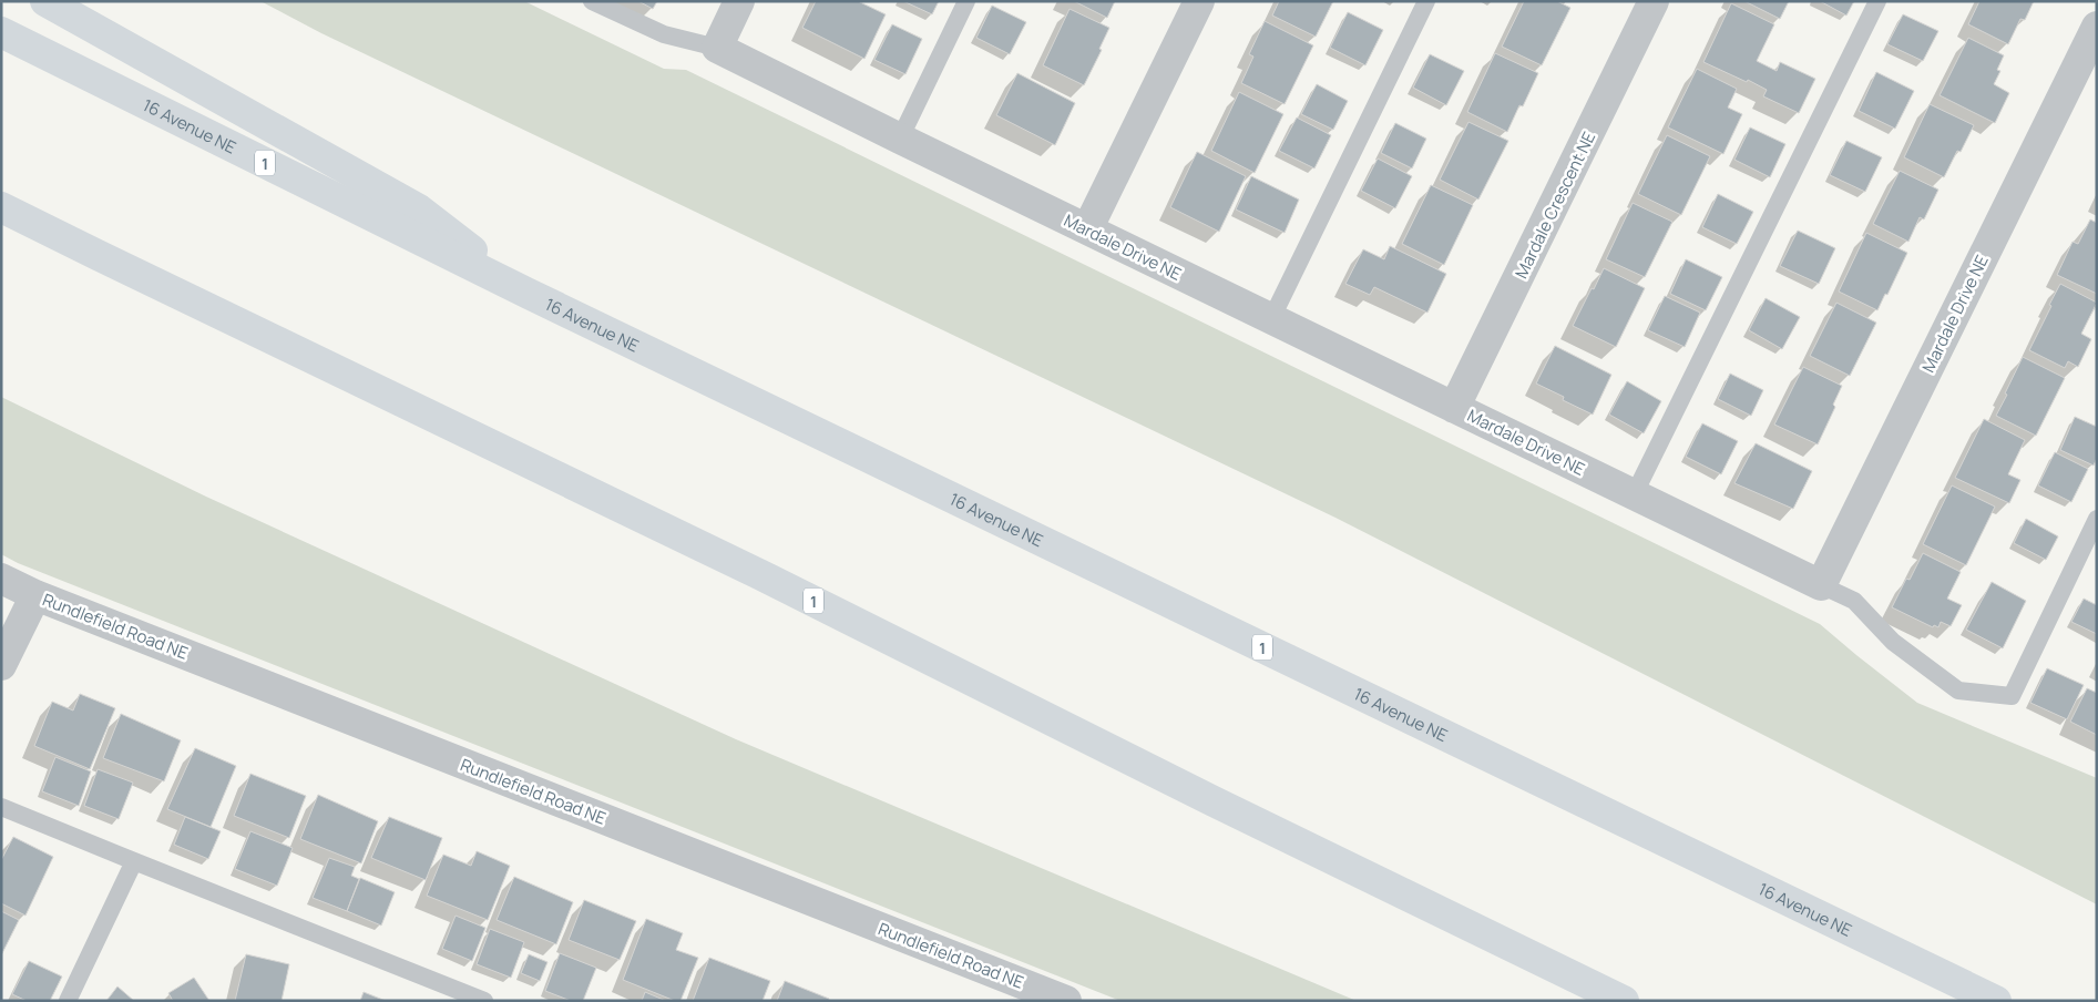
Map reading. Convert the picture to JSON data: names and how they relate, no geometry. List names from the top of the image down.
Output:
{
  "streets": {
    "highway": ["16 Avenue NE", "1"],
    "street": ["Mardale Crescent NE", "Mardale Drive NE", "Rundlefield Road NE"]
  },
  "crossings": [
    ["Mardale Crescent NE", "Mardale Drive NE"]
  ]
}
